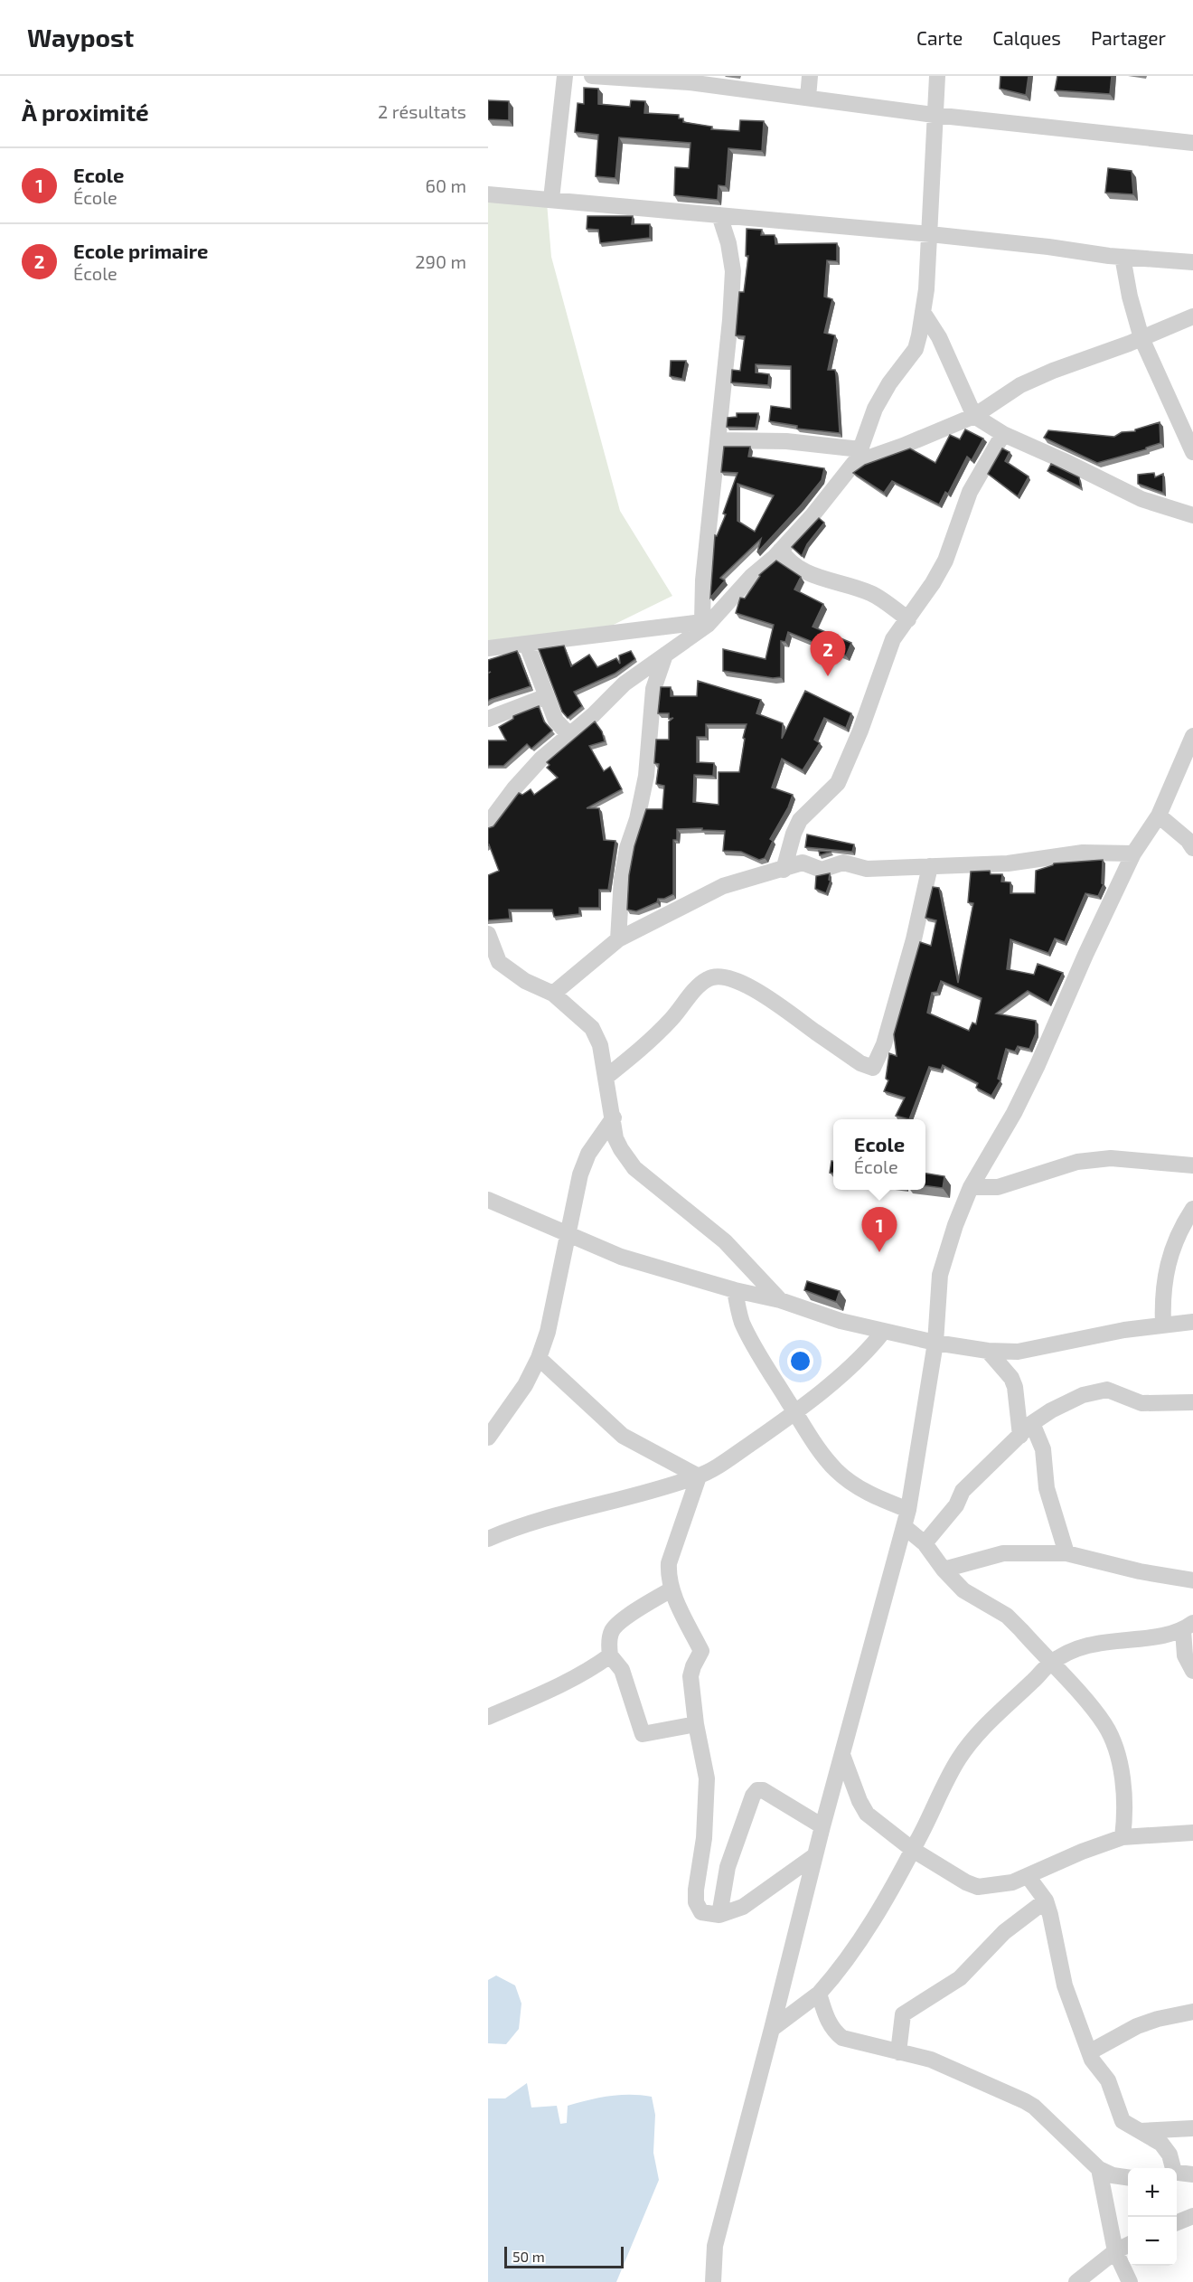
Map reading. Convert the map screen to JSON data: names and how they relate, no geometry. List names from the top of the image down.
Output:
{
  "scale_bar": "50 m",
  "page": {
    "header": "Waypost",
    "nav": ["Carte", "Calques", "Partager"],
    "heading": ["À proximité", "2 résultats"],
    "list": [
      {
        "mark": "1",
        "name": "Ecole",
        "note": "École",
        "value": "60 m"
      },
      {
        "mark": "2",
        "name": "Ecole primaire",
        "note": "École",
        "value": "290 m"
      }
    ],
    "pins": ["2", "1"],
    "popup": ["Ecole", "École"],
    "map_buttons": ["+", "−"],
    "scale": "50 m"
  }
}
